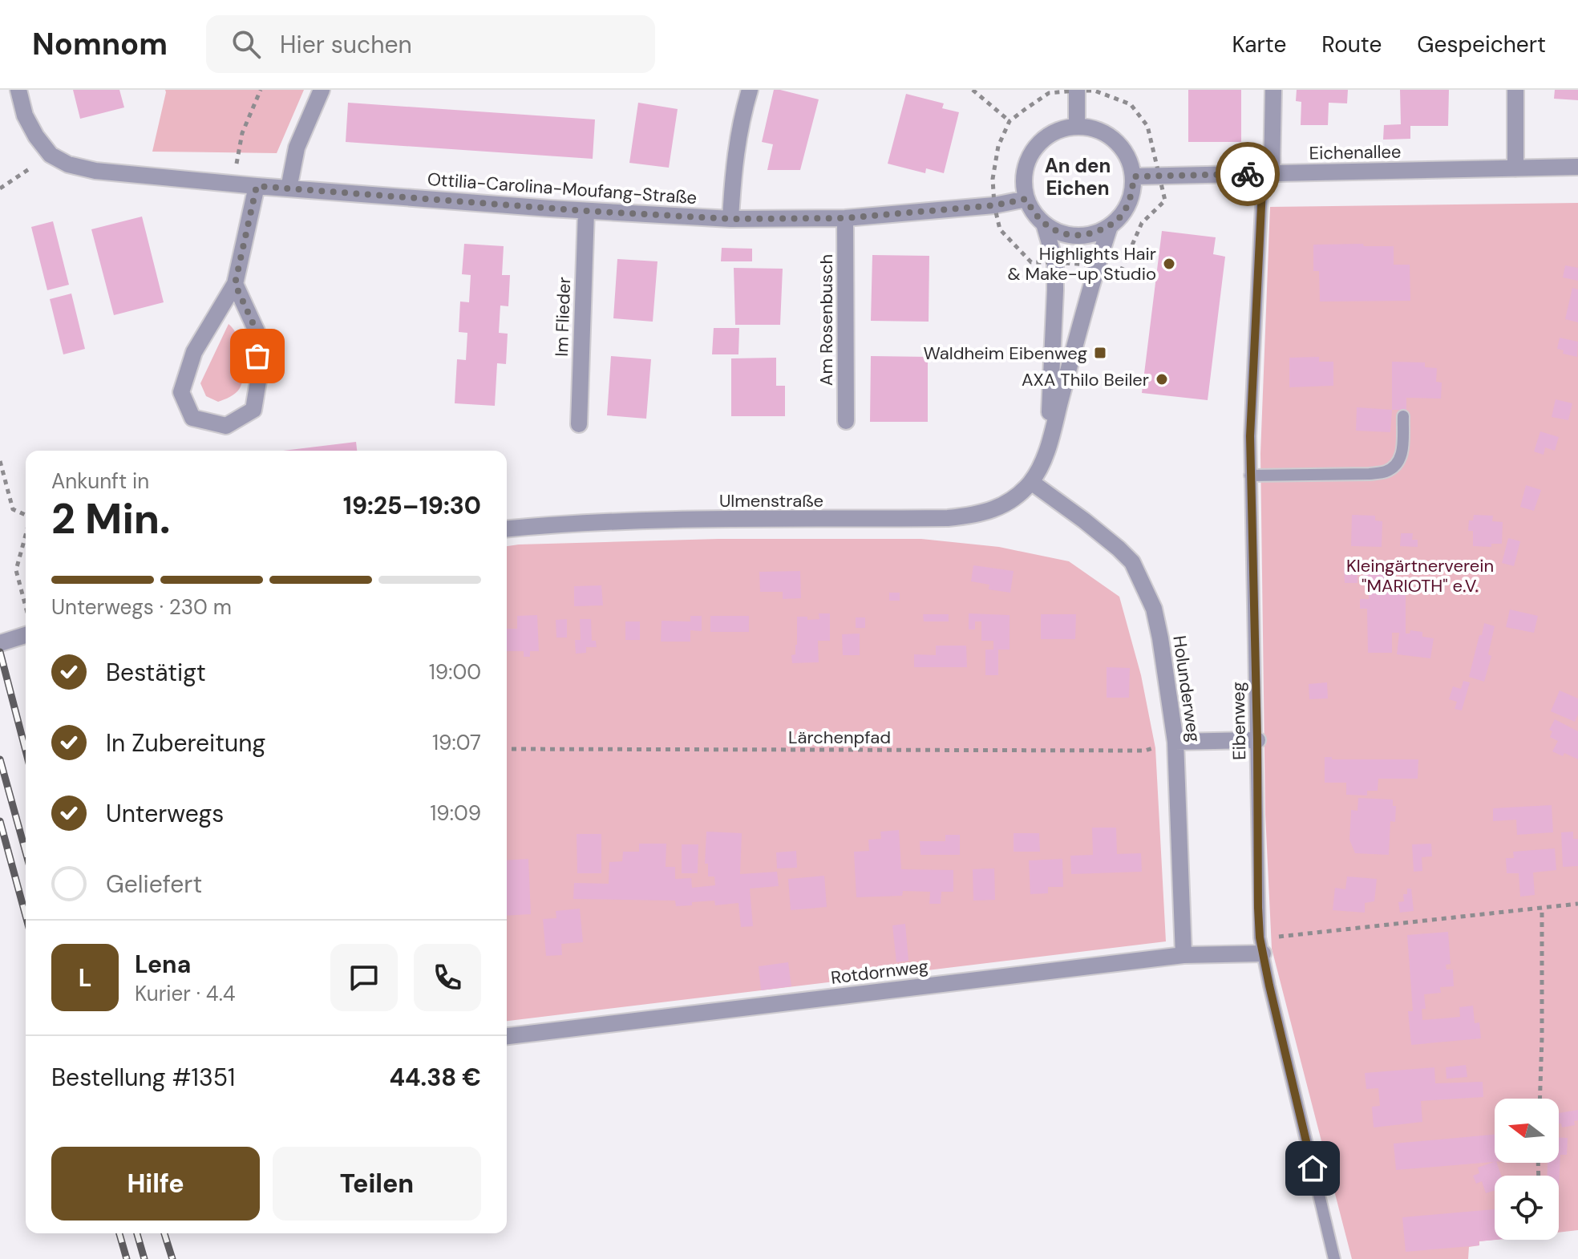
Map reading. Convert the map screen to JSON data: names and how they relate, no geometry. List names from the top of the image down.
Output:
{
  "streets": {
    "street": [
      "Eichenallee",
      "Ottilia-Carolina-Moufang-Straße",
      "Im Flieder",
      "Am Rosenbusch",
      "Ulmenstraße",
      "Holunderweg",
      "Rotdornweg"
    ],
    "lane": ["Eibenweg"],
    "path": ["Lärchenpfad"]
  },
  "crossings": [
    ["Eichenallee", "Ottilia-Carolina-Moufang-Straße"],
    ["Eichenallee", "Eibenweg"],
    ["Ottilia-Carolina-Moufang-Straße", "Im Flieder"],
    ["Ottilia-Carolina-Moufang-Straße", "Am Rosenbusch"],
    ["Ulmenstraße", "Holunderweg"],
    ["Holunderweg", "Lärchenpfad"],
    ["Holunderweg", "Rotdornweg"],
    ["Eibenweg", "Rotdornweg"]
  ],
  "districts": ["An den Eichen"],
  "parks": ["Kleingärtnerverein \"MARIOTH\" e.V."],
  "places": {
    "other": ["Highlights Hair & Make-up Studio", "AXA Thilo Beiler"],
    "transit": ["Waldheim Eibenweg"]
  },
  "north": "left",
  "page": {
    "header": "Nomnom",
    "search": "Hier suchen",
    "nav": ["Karte", "Route", "Gespeichert"],
    "heading": ["2 Min.", "Ankunft in", "19:25–19:30"],
    "panel": [
      "Lena",
      "Kurier · 4.4",
      "Bestellung #1351",
      "44.38 €"
    ],
    "bar": "Unterwegs · 230 m",
    "list": [
      ["Bestätigt", "19:00"],
      ["In Zubereitung", "19:07"],
      ["Unterwegs", "19:09"],
      "Geliefert"
    ],
    "round": "L",
    "buttons": ["Hilfe", "Teilen"]
  }
}
